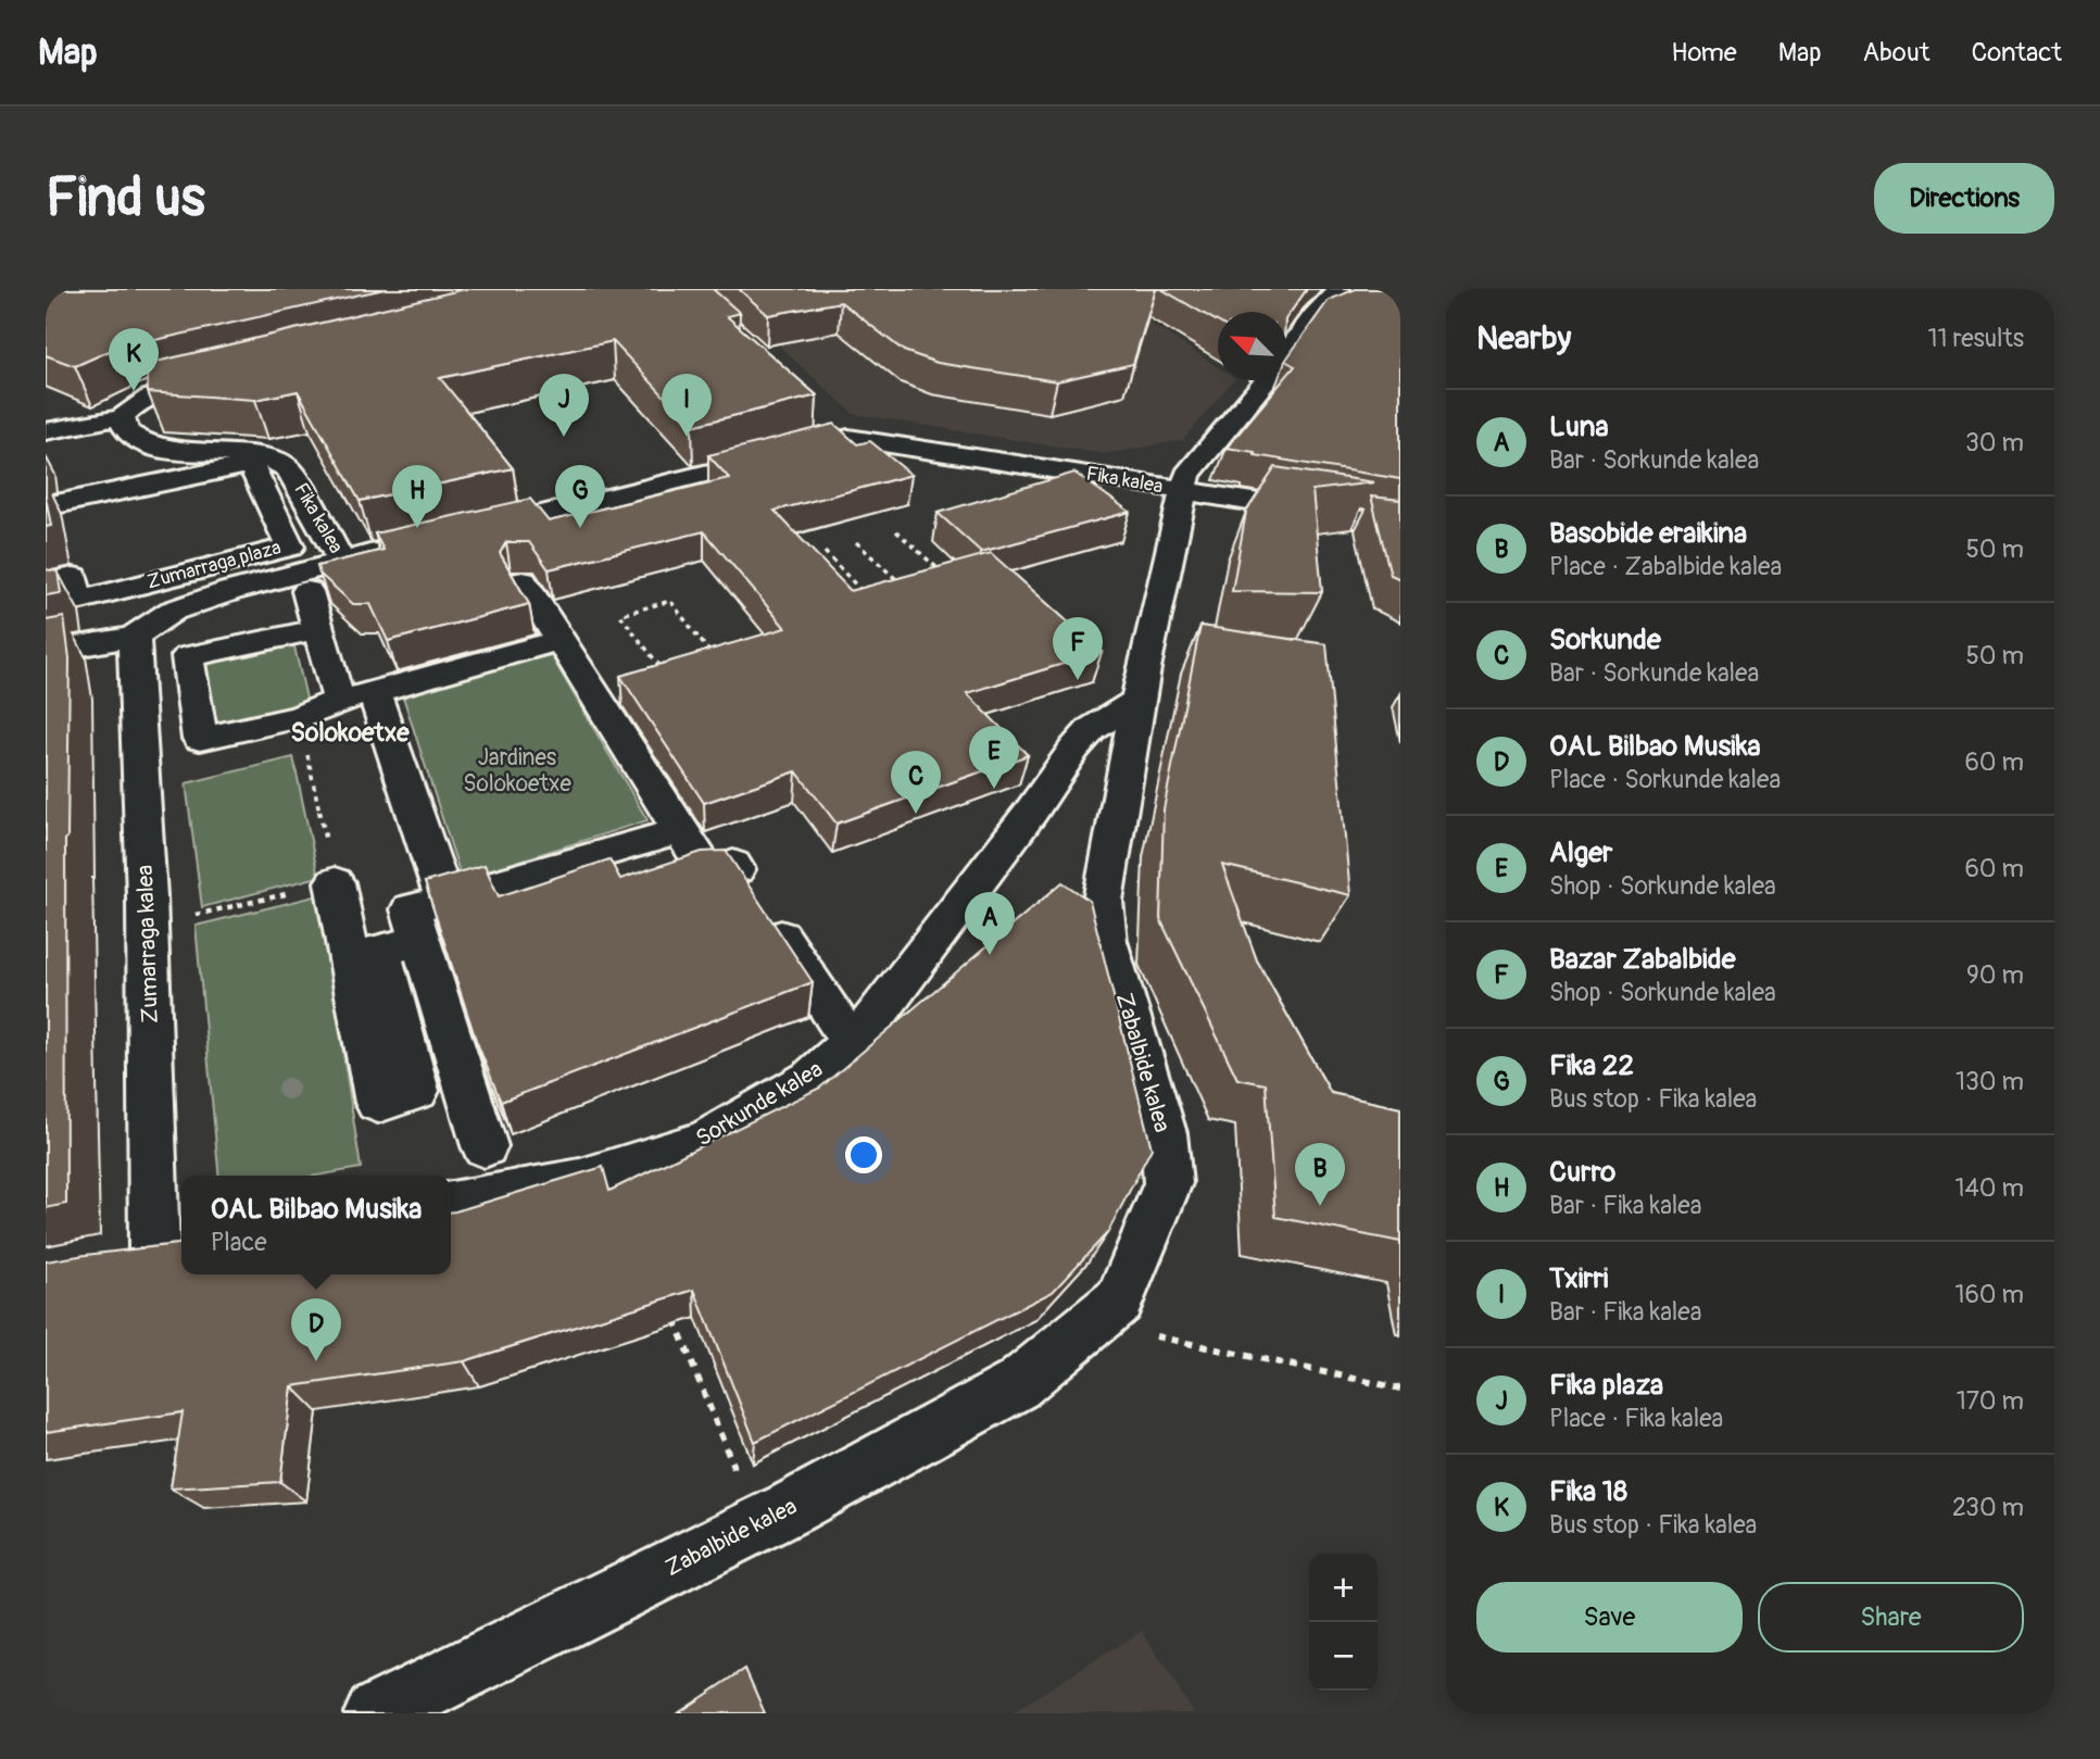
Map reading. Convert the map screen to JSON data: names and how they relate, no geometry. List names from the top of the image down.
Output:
{
  "streets": {
    "street": [
      "Fika kalea",
      "Zumarraga plaza",
      "Zumarraga kalea",
      "Zabalbide kalea",
      "Sorkunde kalea"
    ]
  },
  "crossings": [
    ["Fika kalea", "Zabalbide kalea"],
    ["Zabalbide kalea", "Sorkunde kalea"]
  ],
  "districts": ["Solokoetxe"],
  "parks": ["Jardines Solokoetxe"],
  "north": "top left",
  "page": {
    "header": "Map",
    "nav": [
      "Home",
      "Map",
      "About",
      "Contact"
    ],
    "buttons": [
      "Directions",
      ["Save", "Share"]
    ],
    "title": "Find us",
    "heading": ["Nearby", "11 results"],
    "pins": [
      "K",
      "I",
      "J",
      "G",
      "H",
      "F",
      "E",
      "C",
      "A",
      "B",
      "D"
    ],
    "list": [
      {
        "mark": "A",
        "name": "Luna",
        "note": "Bar · Sorkunde kalea",
        "value": "30 m"
      },
      {
        "mark": "B",
        "name": "Basobide eraikina",
        "note": "Place · Zabalbide kalea",
        "value": "50 m"
      },
      {
        "mark": "C",
        "name": "Sorkunde",
        "note": "Bar · Sorkunde kalea",
        "value": "50 m"
      },
      {
        "mark": "D",
        "name": "OAL Bilbao Musika",
        "note": "Place · Sorkunde kalea",
        "value": "60 m"
      },
      {
        "mark": "E",
        "name": "Alger",
        "note": "Shop · Sorkunde kalea",
        "value": "60 m"
      },
      {
        "mark": "F",
        "name": "Bazar Zabalbide",
        "note": "Shop · Sorkunde kalea",
        "value": "90 m"
      },
      {
        "mark": "G",
        "name": "Fika 22",
        "note": "Bus stop · Fika kalea",
        "value": "130 m"
      },
      {
        "mark": "H",
        "name": "Curro",
        "note": "Bar · Fika kalea",
        "value": "140 m"
      },
      {
        "mark": "I",
        "name": "Txirri",
        "note": "Bar · Fika kalea",
        "value": "160 m"
      },
      {
        "mark": "J",
        "name": "Fika plaza",
        "note": "Place · Fika kalea",
        "value": "170 m"
      },
      {
        "mark": "K",
        "name": "Fika 18",
        "note": "Bus stop · Fika kalea",
        "value": "230 m"
      }
    ],
    "popup": ["OAL Bilbao Musika", "Place"],
    "map_buttons": ["+", "−"]
  }
}
